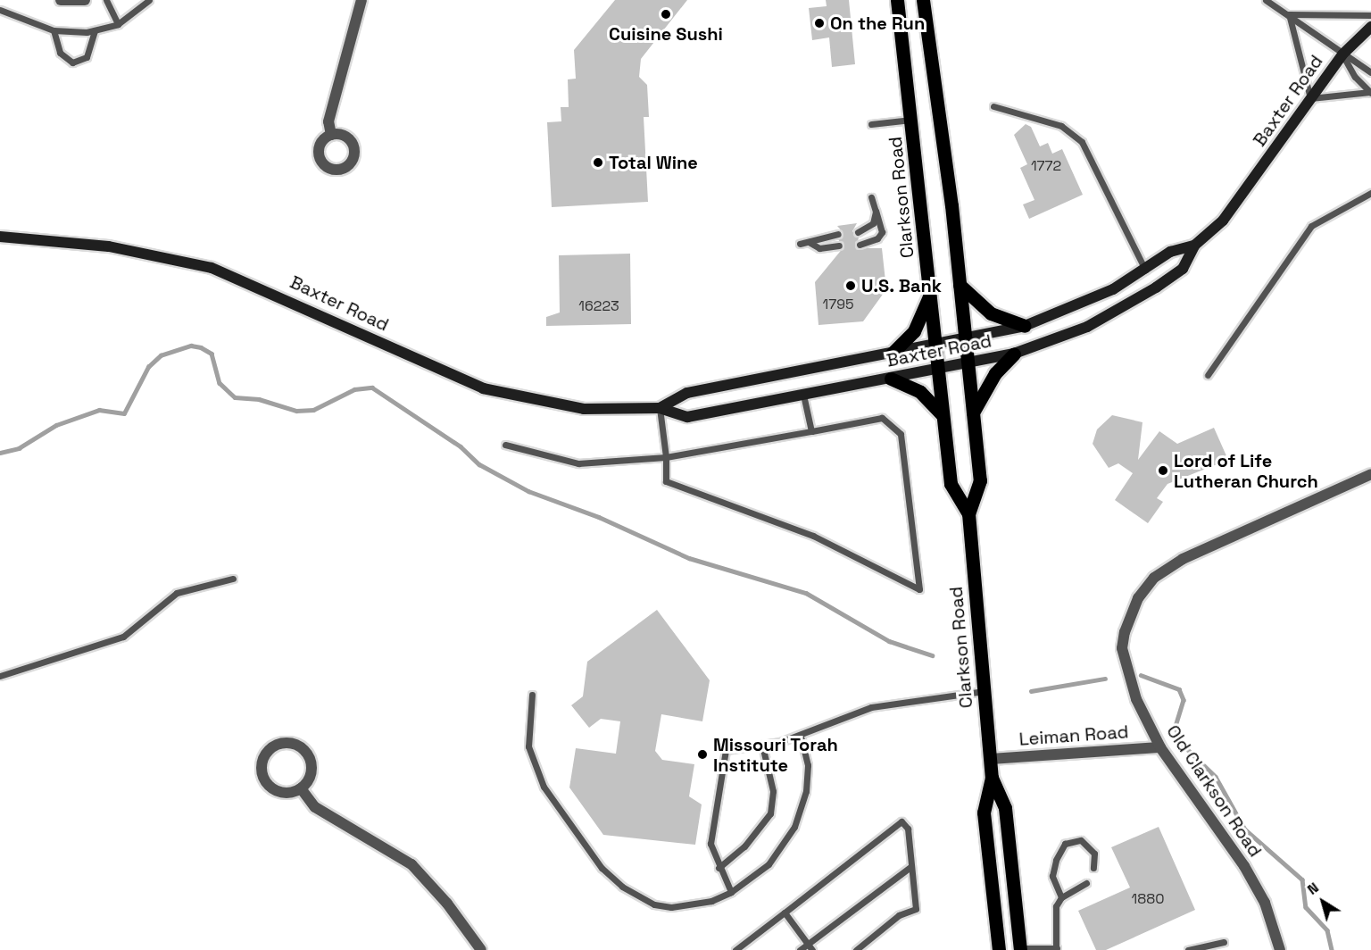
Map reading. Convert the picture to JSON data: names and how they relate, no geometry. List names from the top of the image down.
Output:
{
  "streets": {
    "main road": ["Baxter Road", "Clarkson Road"],
    "street": ["Leiman Road", "Old Clarkson Road"]
  },
  "crossings": [
    ["Baxter Road", "Clarkson Road"],
    ["Clarkson Road", "Leiman Road"],
    ["Leiman Road", "Old Clarkson Road"]
  ],
  "places": [
    "Cuisine Sushi",
    "On the Run",
    "Total Wine",
    "U.S. Bank",
    "Lord of Life Lutheran Church",
    "Missouri Torah Institute"
  ],
  "house_numbers": [
    "1772",
    "1795",
    "16223",
    "1880"
  ],
  "north": "top left"
}
